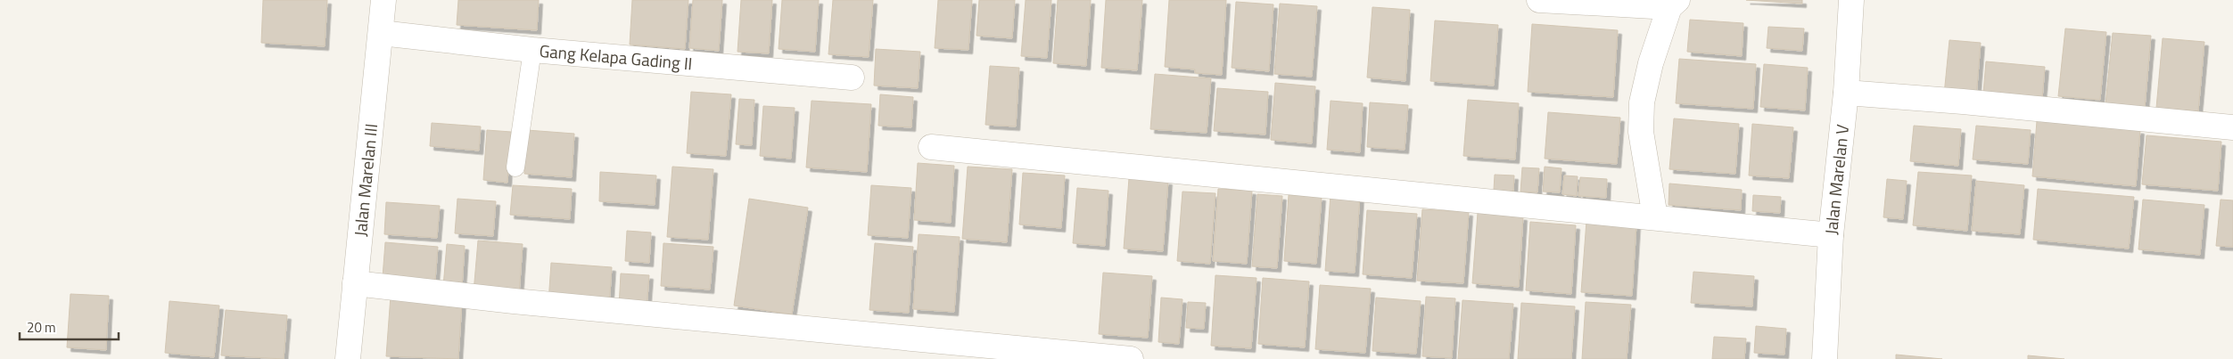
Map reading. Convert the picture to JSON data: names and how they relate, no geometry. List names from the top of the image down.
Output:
{
  "streets": {
    "street": ["Gang Kelapa Gading II", "Jalan Marelan V", "Jalan Marelan III"]
  },
  "crossings": [
    ["Gang Kelapa Gading II", "Jalan Marelan III"]
  ],
  "scale_bar": "20 m"
}
